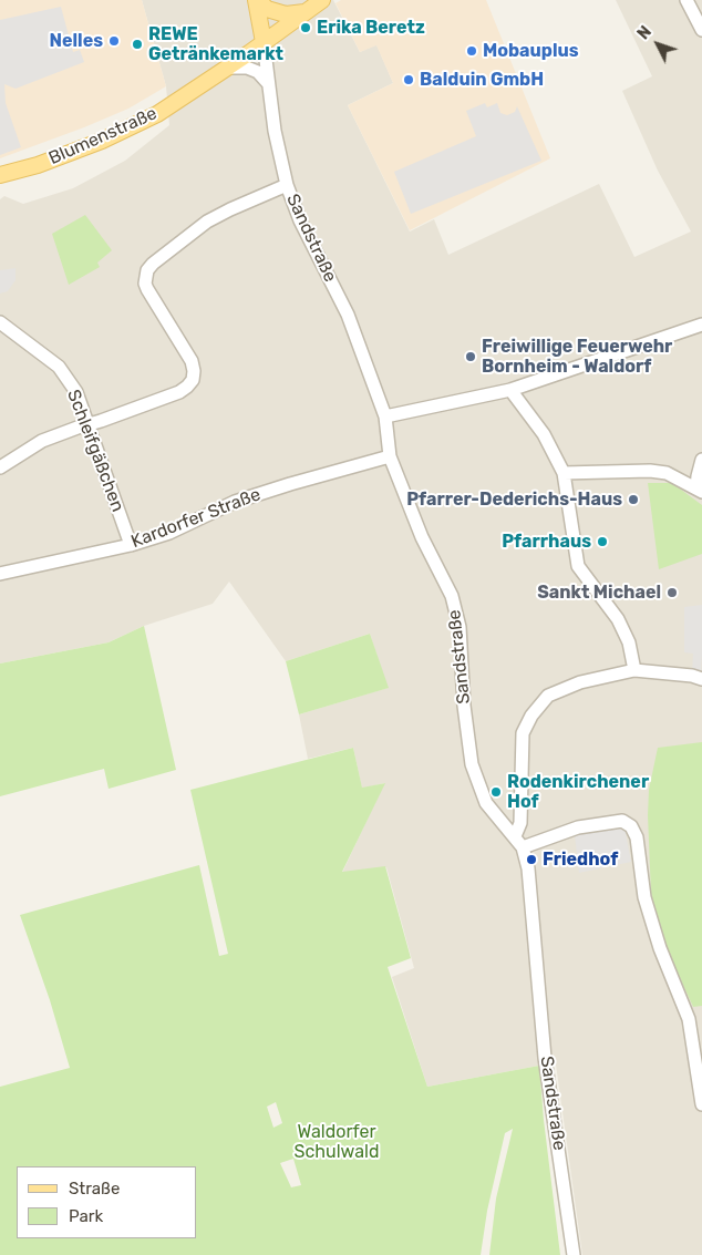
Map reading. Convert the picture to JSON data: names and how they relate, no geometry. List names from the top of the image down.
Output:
{
  "streets": {
    "main road": ["Blumenstraße"],
    "street": ["Sandstraße", "Schleifgäßchen", "Kardorfer Straße"]
  },
  "crossings": [
    ["Blumenstraße", "Sandstraße"],
    ["Sandstraße", "Kardorfer Straße"],
    ["Schleifgäßchen", "Kardorfer Straße"]
  ],
  "parks": ["Waldorfer Schulwald"],
  "places": [
    "Erika Beretz",
    "Nelles",
    "REWE Getränkemarkt",
    "Mobauplus",
    "Balduin GmbH",
    "Freiwillige Feuerwehr Bornheim - Waldorf",
    "Pfarrer-Dederichs-Haus",
    "Pfarrhaus",
    "Sankt Michael",
    "Rodenkirchener Hof",
    "Friedhof"
  ],
  "legend": ["Straße", "Park"],
  "north": "top left"
}
